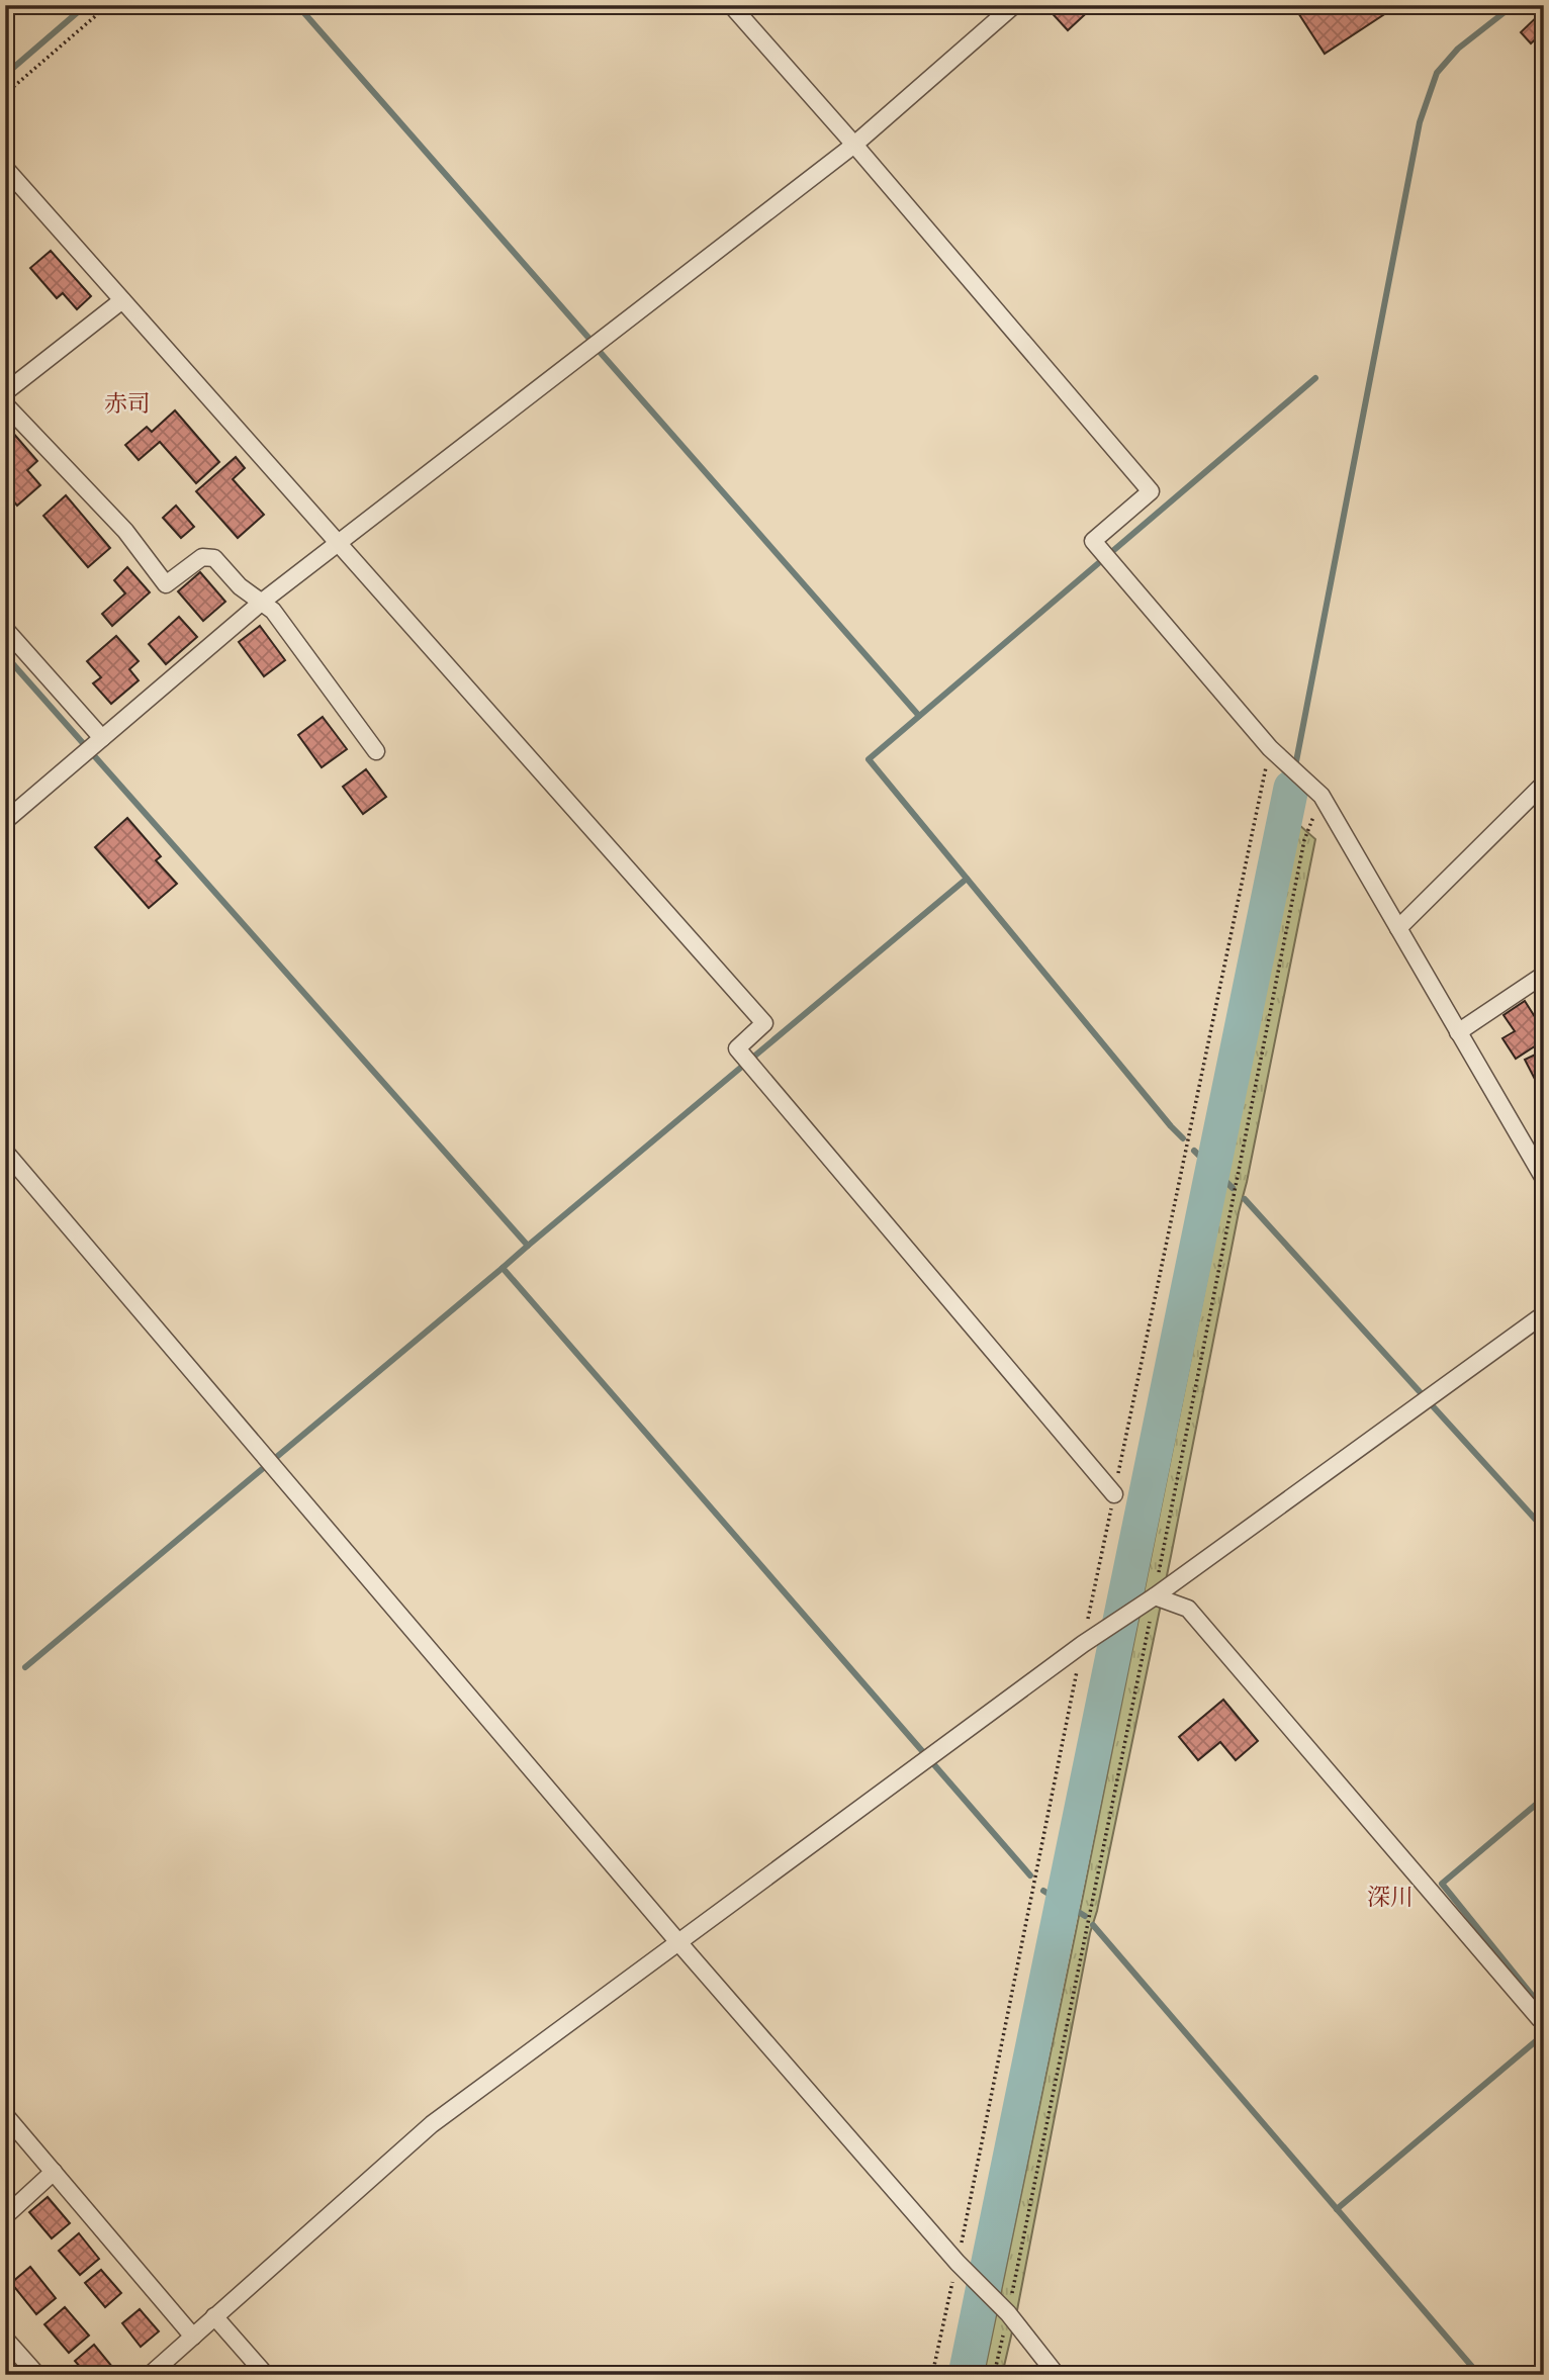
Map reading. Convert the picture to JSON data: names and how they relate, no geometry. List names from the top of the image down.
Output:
{
  "districts": ["赤司", "深川"]
}
